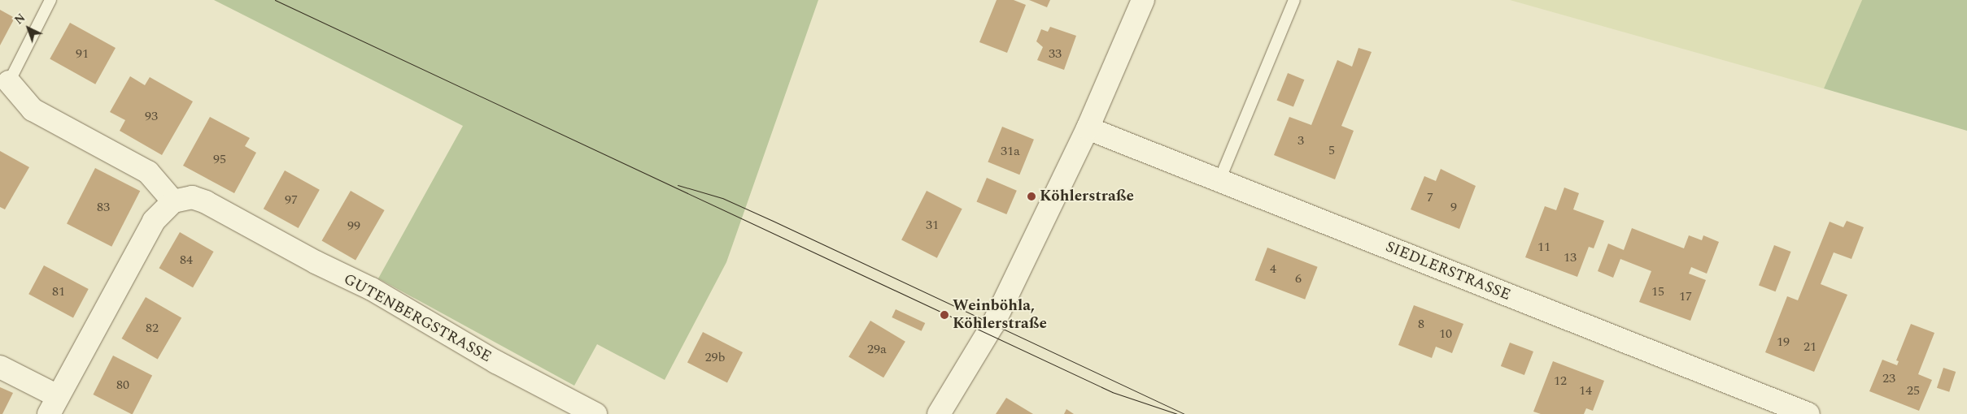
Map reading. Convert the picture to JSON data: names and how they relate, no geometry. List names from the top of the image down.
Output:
{
  "streets": {
    "street": ["SIEDLERSTRASSE", "GUTENBERGSTRASSE"]
  },
  "places": ["Köhlerstraße", "Weinböhla, Köhlerstraße"],
  "house_numbers": [
    "91",
    "33",
    "93",
    "3",
    "5",
    "31a",
    "95",
    "7",
    "97",
    "83",
    "9",
    "31",
    "99",
    "11",
    "13",
    "84",
    "4",
    "6",
    "81",
    "15",
    "17",
    "8",
    "82",
    "10",
    "19",
    "21",
    "29a",
    "29b",
    "23",
    "12",
    "80",
    "14",
    "25"
  ],
  "north": "top left"
}
